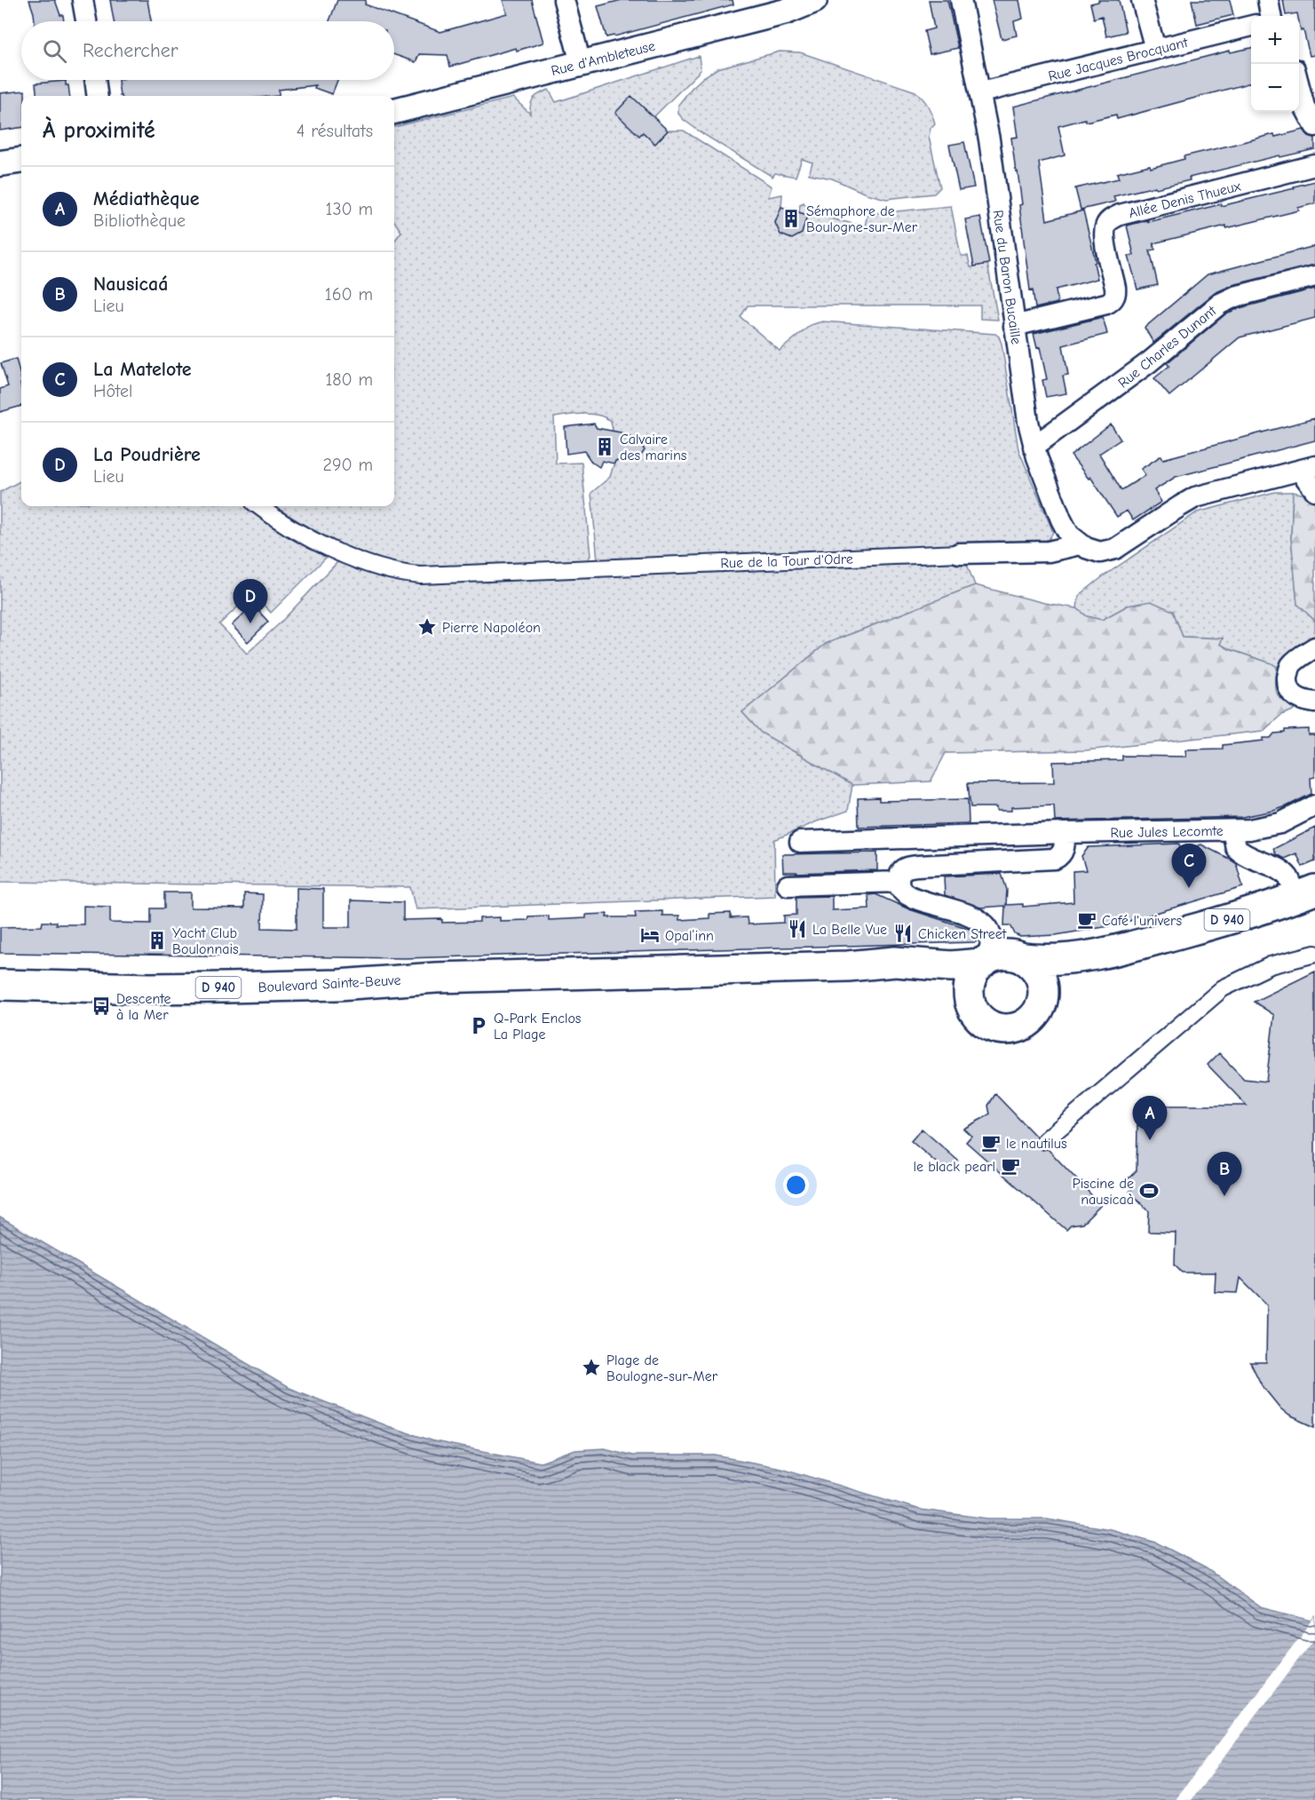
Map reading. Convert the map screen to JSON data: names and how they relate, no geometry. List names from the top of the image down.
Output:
{
  "streets": {
    "main road": ["D 940", "Boulevard Sainte-Beuve"],
    "street": [
      "Rue d'Ambleteuse",
      "Rue Jacques Brocquant",
      "Allée Denis Thueux",
      "Rue du Baron Bucaille",
      "Rue Charles Dunant",
      "Rue de la Tour d'Odre",
      "Rue Jules Lecomte"
    ]
  },
  "crossings": [
    ["Rue Jacques Brocquant", "Rue du Baron Bucaille"],
    ["Allée Denis Thueux", "Rue du Baron Bucaille"],
    ["Rue du Baron Bucaille", "Rue Charles Dunant"],
    ["Rue du Baron Bucaille", "Rue de la Tour d'Odre"],
    ["Rue Jules Lecomte", "D 940"],
    ["D 940", "Boulevard Sainte-Beuve"]
  ],
  "places": {
    "building": ["Sémaphore de Boulogne-sur-Mer", "Calvaire des marins", "Yacht Club Boulonnais"],
    "place": ["Pierre Napoléon", "Plage de Boulogne-sur-Mer"],
    "cafe": ["Café l'univers", "le nautilus", "le black pearl"],
    "restaurant": ["La Belle Vue", "Chicken Street"],
    "hotel": ["Opal’inn"],
    "bus stop": ["Descente à la Mer"],
    "parking": ["Q-Park Enclos La Plage"],
    "sports": ["Piscine de nausicaà"]
  },
  "page": {
    "map_buttons": ["+", "−"],
    "search": "Rechercher",
    "heading": ["À proximité", "4 résultats"],
    "list": [
      {
        "mark": "A",
        "name": "Médiathèque",
        "note": "Bibliothèque",
        "value": "130 m"
      },
      {
        "mark": "B",
        "name": "Nausicaá",
        "note": "Lieu",
        "value": "160 m"
      },
      {
        "mark": "C",
        "name": "La Matelote",
        "note": "Hôtel",
        "value": "180 m"
      },
      {
        "mark": "D",
        "name": "La Poudrière",
        "note": "Lieu",
        "value": "290 m"
      }
    ],
    "pins": [
      "D",
      "C",
      "A",
      "B"
    ]
  }
}
